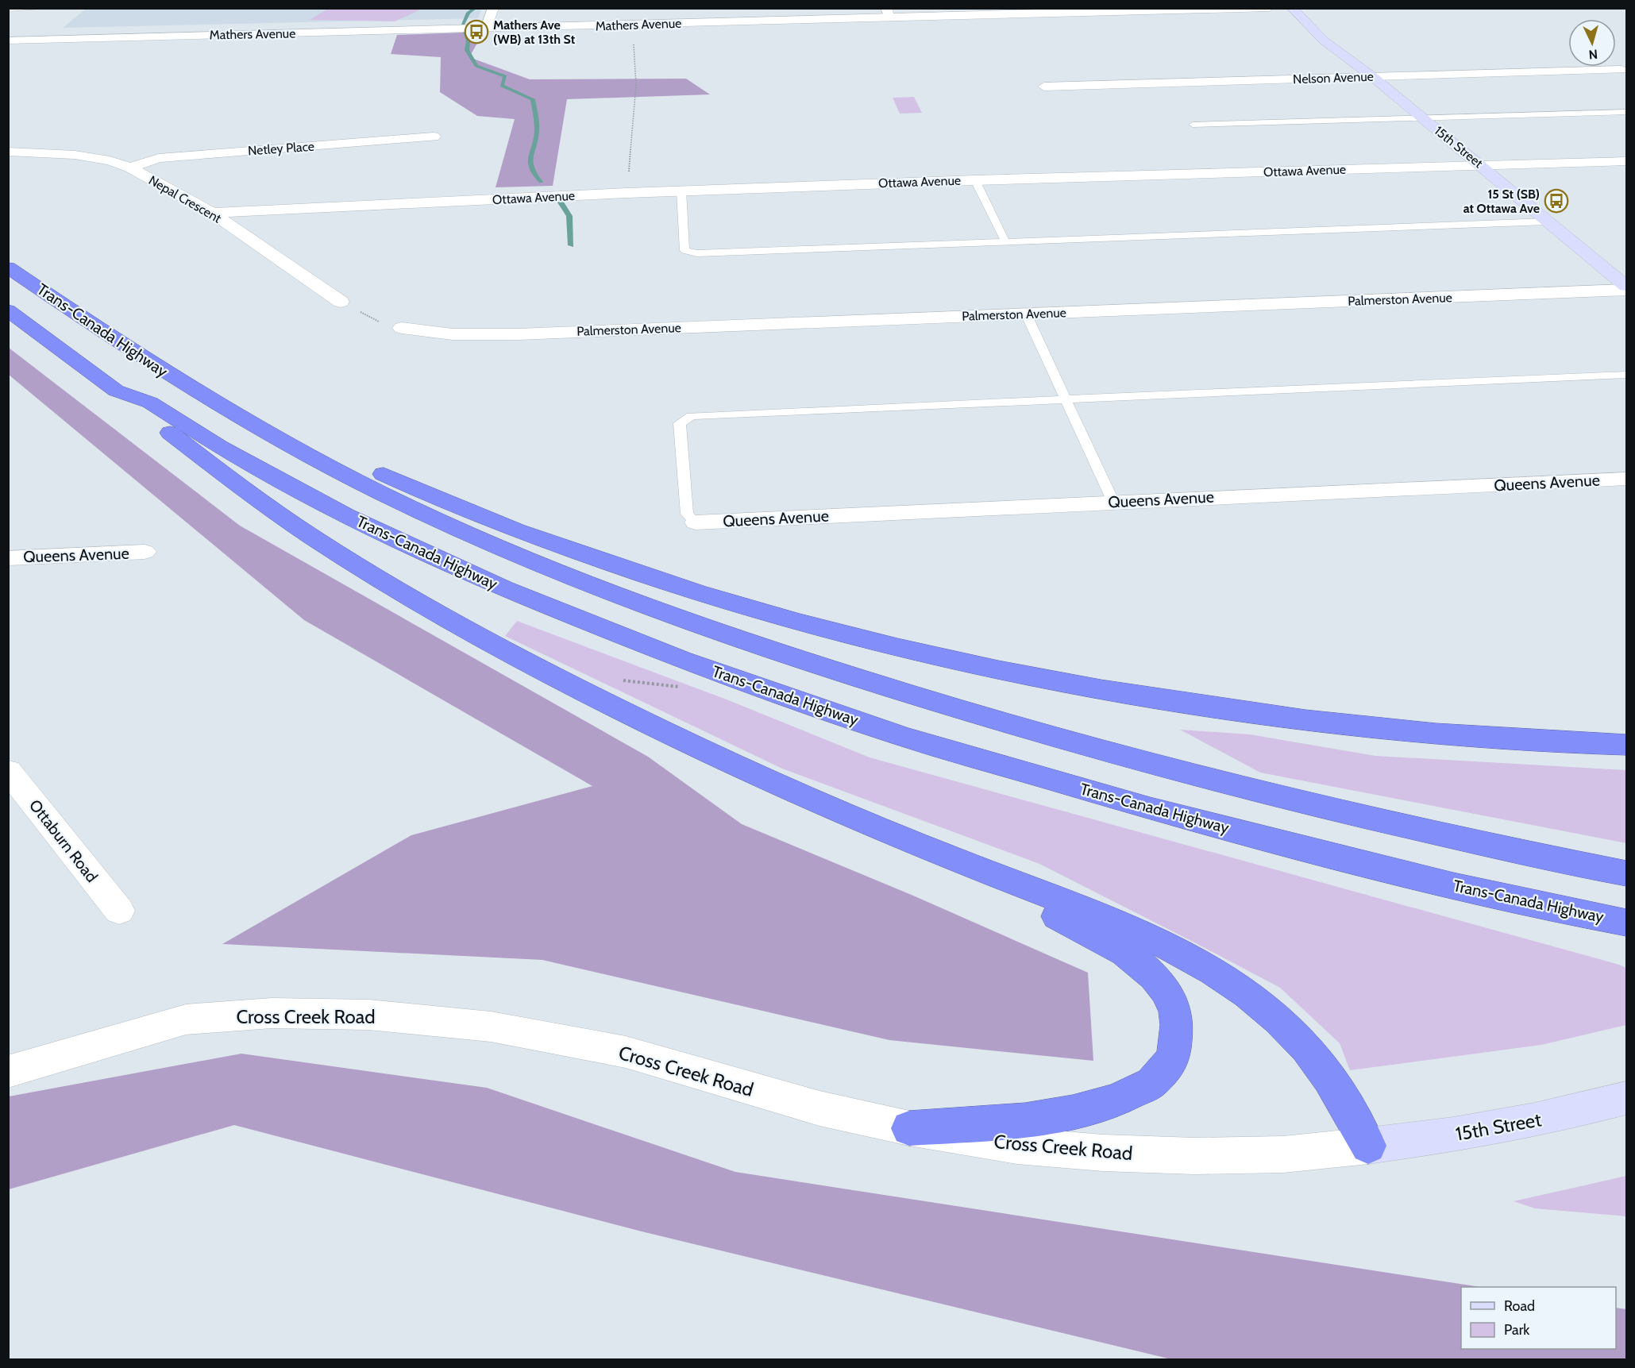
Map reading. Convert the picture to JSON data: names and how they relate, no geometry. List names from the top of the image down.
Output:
{
  "streets": {
    "highway": ["Trans-Canada Highway"],
    "main road": ["15th Street"],
    "street": [
      "Mathers Avenue",
      "Nelson Avenue",
      "Netley Place",
      "Ottawa Avenue",
      "Nepal Crescent",
      "Palmerston Avenue",
      "Queens Avenue",
      "Ottaburn Road",
      "Cross Creek Road"
    ]
  },
  "crossings": [
    ["Nelson Avenue", "15th Street"],
    ["15th Street", "Ottawa Avenue"],
    ["15th Street", "Cross Creek Road"],
    ["Netley Place", "Nepal Crescent"],
    ["Ottawa Avenue", "Nepal Crescent"]
  ],
  "places": {
    "bus stop": ["Mathers Ave (WB) at 13th St", "15 St (SB) at Ottawa Ave"]
  },
  "legend": ["Road", "Park"],
  "north": "bottom"
}
